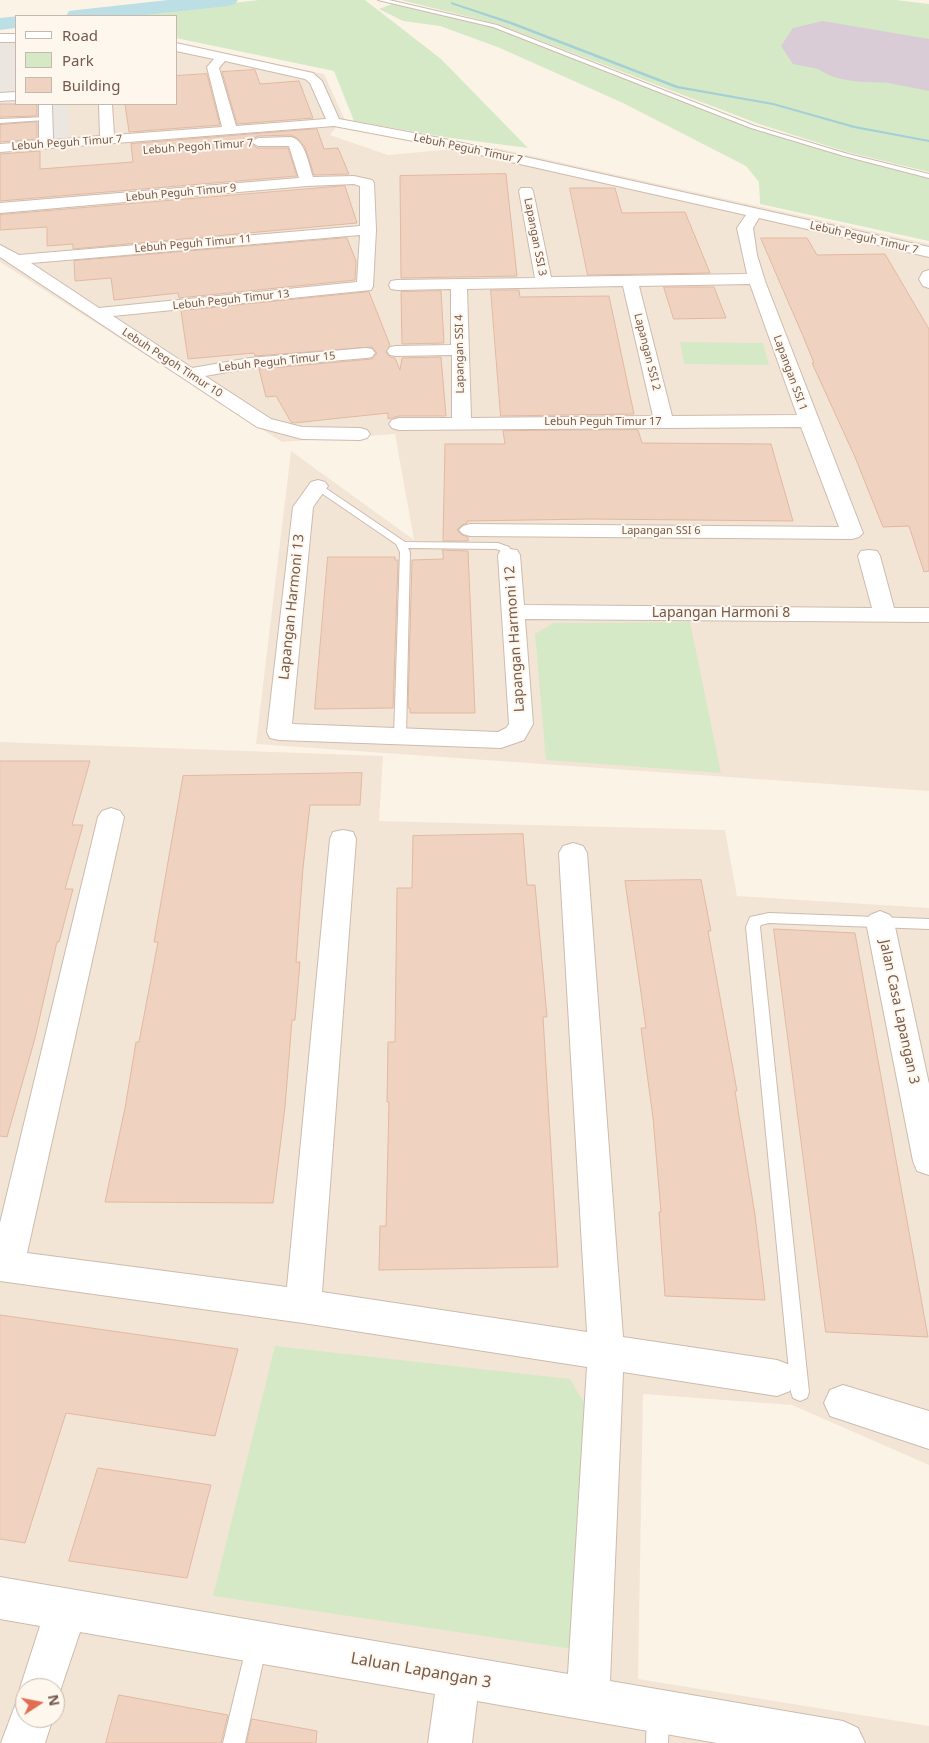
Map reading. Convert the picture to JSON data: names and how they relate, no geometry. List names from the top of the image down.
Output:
{
  "streets": {
    "street": [
      "Lebuh Peguh Timur 7",
      "Lebuh Pegoh Timur 7",
      "Lebuh Peguh Timur 9",
      "Lapangan SSI 3",
      "Lebuh Peguh Timur 11",
      "Lebuh Peguh Timur 13",
      "Lapangan SSI 2",
      "Lapangan SSI 4",
      "Lebuh Peguh Timur 15",
      "Lebuh Pegoh Timur 10",
      "Lapangan SSI 1",
      "Lebuh Peguh Timur 17",
      "Lapangan SSI 6",
      "Lapangan Harmoni 13",
      "Lapangan Harmoni 8",
      "Lapangan Harmoni 12",
      "Jalan Casa Lapangan 3",
      "Laluan Lapangan 3"
    ]
  },
  "crossings": [
    ["Lebuh Peguh Timur 7", "Lapangan SSI 1"],
    ["Lebuh Peguh Timur 9", "Lebuh Peguh Timur 11"],
    ["Lebuh Peguh Timur 9", "Lebuh Peguh Timur 13"],
    ["Lebuh Peguh Timur 11", "Lebuh Peguh Timur 13"],
    ["Lebuh Peguh Timur 11", "Lebuh Pegoh Timur 10"],
    ["Lebuh Peguh Timur 13", "Lebuh Pegoh Timur 10"],
    ["Lapangan SSI 2", "Lebuh Peguh Timur 17"],
    ["Lapangan SSI 4", "Lebuh Peguh Timur 17"],
    ["Lebuh Peguh Timur 15", "Lebuh Pegoh Timur 10"],
    ["Lapangan SSI 1", "Lebuh Peguh Timur 17"],
    ["Lapangan SSI 1", "Lapangan SSI 6"],
    ["Lapangan Harmoni 13", "Lapangan Harmoni 12"],
    ["Lapangan Harmoni 8", "Lapangan Harmoni 12"]
  ],
  "legend": ["Road", "Park", "Building"],
  "north": "right"
}
